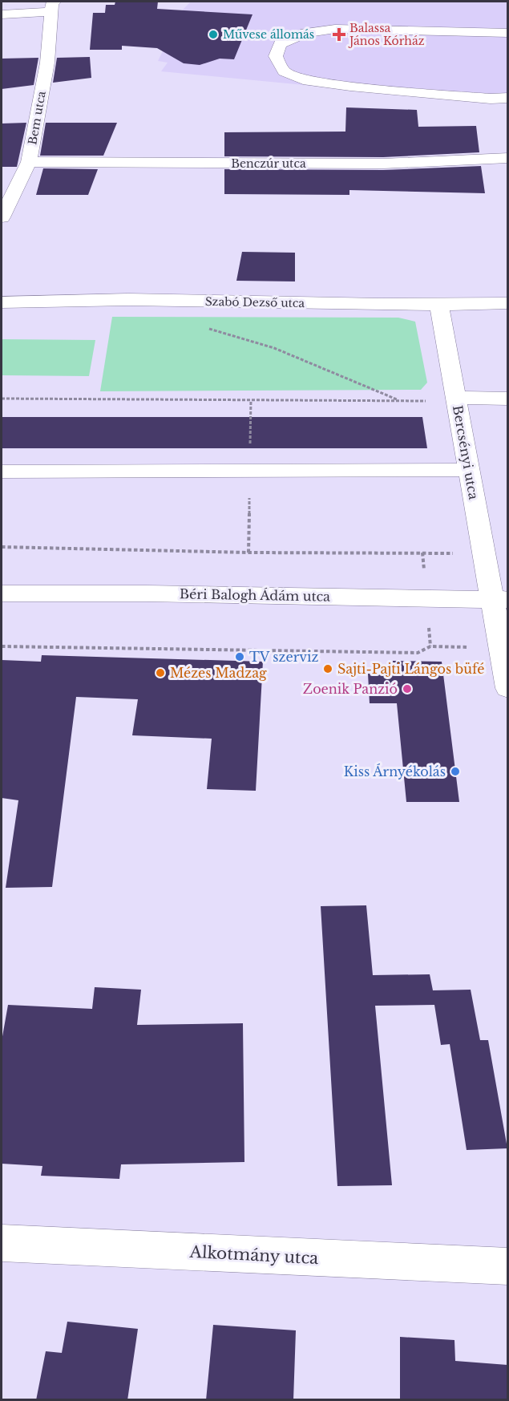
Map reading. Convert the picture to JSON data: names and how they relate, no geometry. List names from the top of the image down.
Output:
{
  "streets": {
    "street": [
      "Bem utca",
      "Benczúr utca",
      "Szabó Dezső utca",
      "Bercsényi utca",
      "Béri Balogh Ádám utca",
      "Alkotmány utca"
    ]
  },
  "crossings": [
    ["Bem utca", "Benczúr utca"],
    ["Szabó Dezső utca", "Bercsényi utca"],
    ["Bercsényi utca", "Béri Balogh Ádám utca"]
  ],
  "places": {
    "other": [
      "Művese állomás",
      "TV szerviz",
      "Sajti-Pajti Lángos büfé",
      "Mézes Madzag",
      "Zoenik Panzió",
      "Kiss Árnyékolás"
    ],
    "health": ["Balassa János Kórház"]
  }
}
